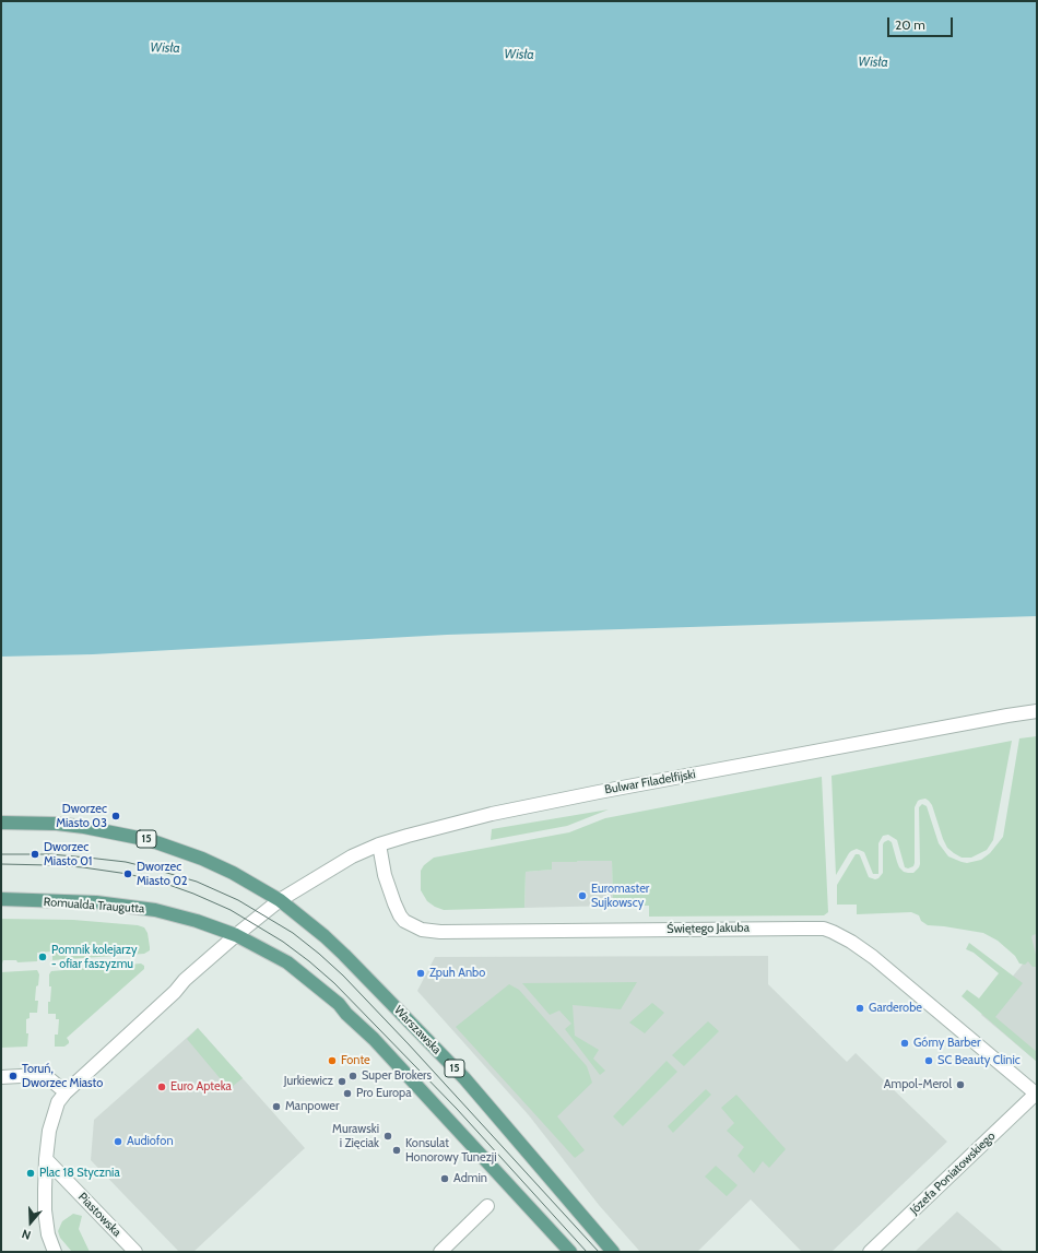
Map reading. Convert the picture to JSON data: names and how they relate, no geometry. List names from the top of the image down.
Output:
{
  "streets": {
    "main road": ["15", "Romualda Traugutta", "Warszawska"],
    "street": [
      "Bulwar Filadelfijski",
      "Świętego Jakuba",
      "Józefa Poniatowskiego",
      "Piastowska"
    ]
  },
  "crossings": [
    ["Bulwar Filadelfijski", "15"],
    ["Bulwar Filadelfijski", "Romualda Traugutta"],
    ["Bulwar Filadelfijski", "Świętego Jakuba"],
    ["Bulwar Filadelfijski", "Warszawska"],
    ["15", "Warszawska"],
    ["Świętego Jakuba", "Józefa Poniatowskiego"]
  ],
  "water": ["Wisła"],
  "places": [
    "Dworzec Miasto 03",
    "Dworzec Miasto 01",
    "Dworzec Miasto 02",
    "Euromaster Sujkowscy",
    "Pomnik kolejarzy - ofiar faszyzmu",
    "Zpuh Anbo",
    "Garderobe",
    "Górny Barber",
    "Fonte",
    "SC Beauty Clinic",
    "Toruń, Dworzec Miasto",
    "Super Brokers",
    "Jurkiewicz",
    "Ampol-Merol",
    "Euro Apteka",
    "Pro Europa",
    "Manpower",
    "Murawski i Zięciak",
    "Audiofon",
    "Konsulat Honorowy Tunezji",
    "Plac 18 Stycznia",
    "Admin"
  ],
  "scale_bar": "20 m",
  "north": "bottom"
}
